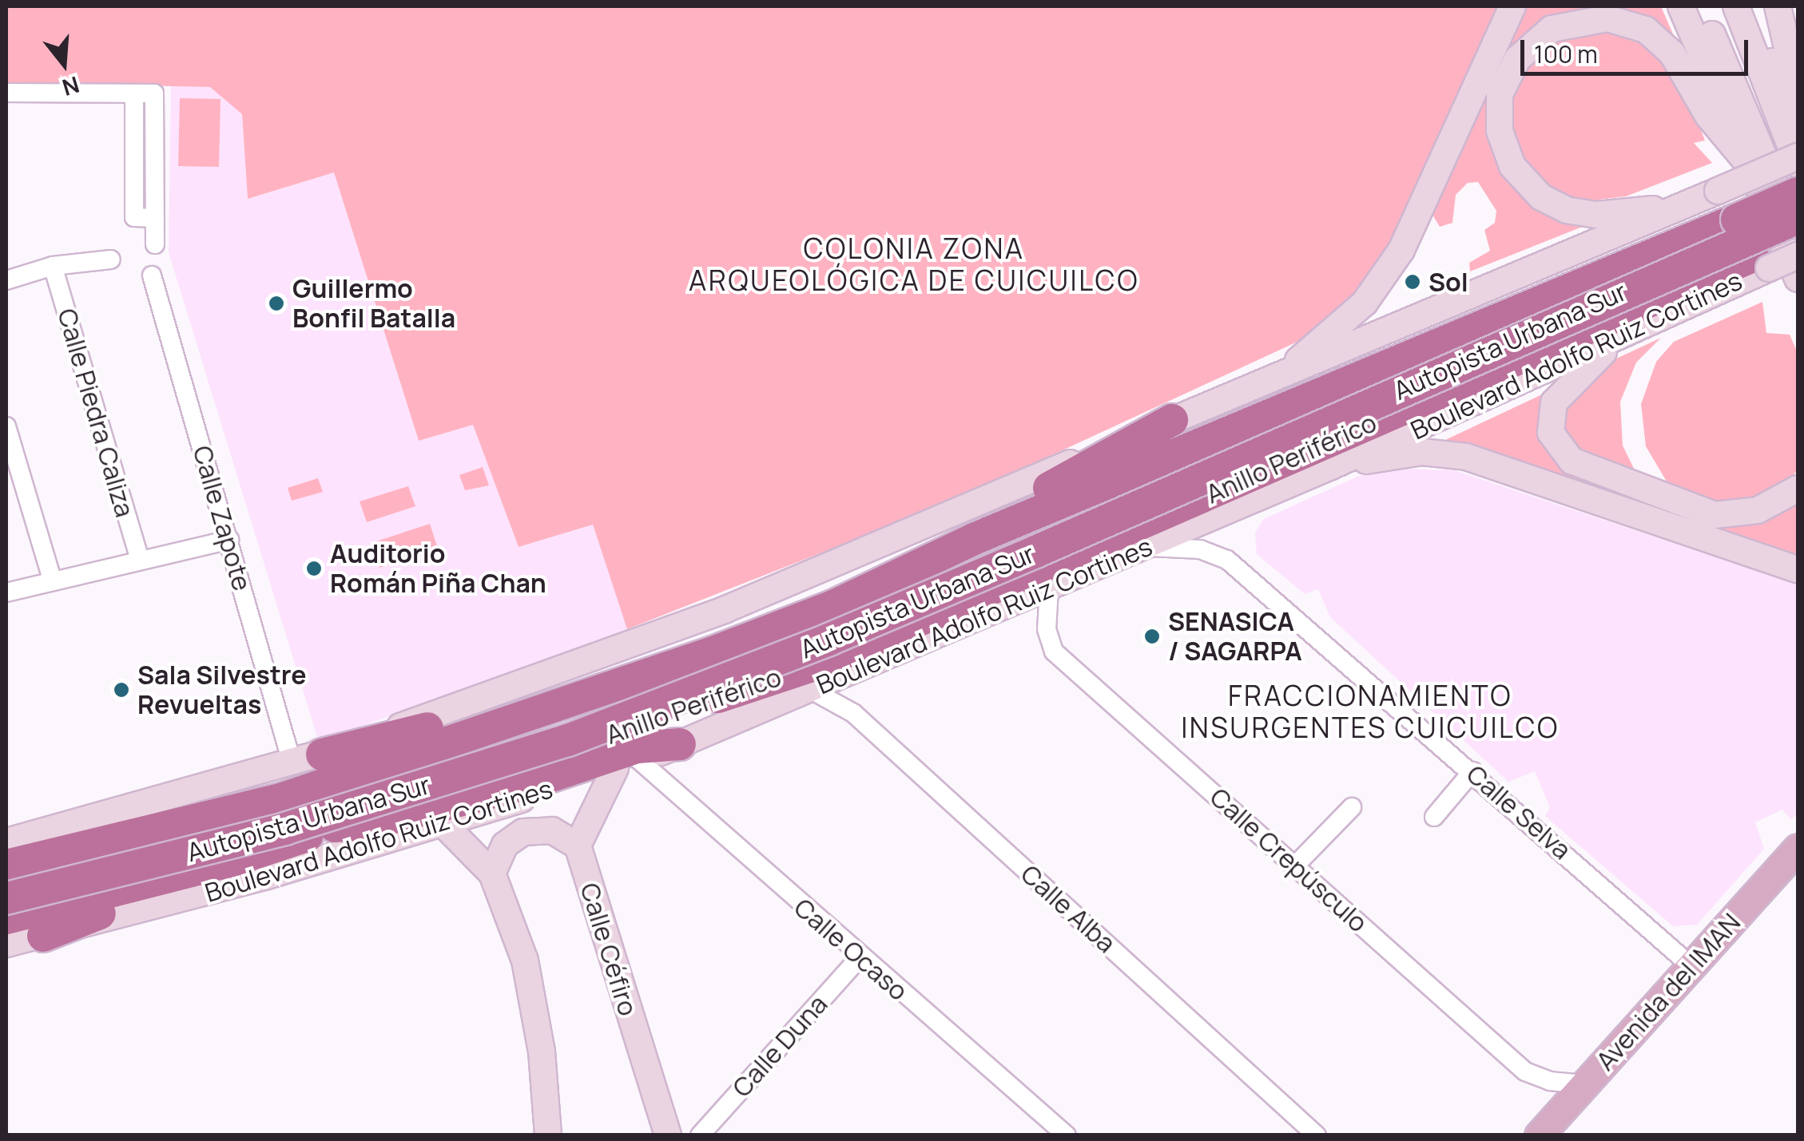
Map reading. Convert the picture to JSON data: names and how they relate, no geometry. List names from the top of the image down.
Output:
{
  "streets": {
    "highway": ["Autopista Urbana Sur", "Anillo Periférico"],
    "main road": ["Boulevard Adolfo Ruiz Cortines", "Calle Céfiro", "Avenida del IMAN"],
    "street": [
      "Calle Piedra Caliza",
      "Calle Zapote",
      "Calle Selva",
      "Calle Crepúsculo",
      "Calle Alba",
      "Calle Ocaso",
      "Calle Duna"
    ]
  },
  "crossings": [
    ["Boulevard Adolfo Ruiz Cortines", "Anillo Periférico"],
    ["Boulevard Adolfo Ruiz Cortines", "Calle Selva"],
    ["Boulevard Adolfo Ruiz Cortines", "Calle Crepúsculo"],
    ["Boulevard Adolfo Ruiz Cortines", "Calle Alba"],
    ["Boulevard Adolfo Ruiz Cortines", "Calle Ocaso"],
    ["Calle Selva", "Avenida del IMAN"],
    ["Calle Crepúsculo", "Avenida del IMAN"],
    ["Calle Ocaso", "Calle Duna"]
  ],
  "districts": ["COLONIA ZONA ARQUEOLÓGICA DE CUICUILCO", "FRACCIONAMIENTO INSURGENTES CUICUILCO"],
  "places": [
    "Sol",
    "Guillermo Bonfil Batalla",
    "Auditorio Román Piña Chan",
    "SENASICA / SAGARPA",
    "Sala Silvestre Revueltas"
  ],
  "scale_bar": "100 m",
  "north": "bottom"
}
